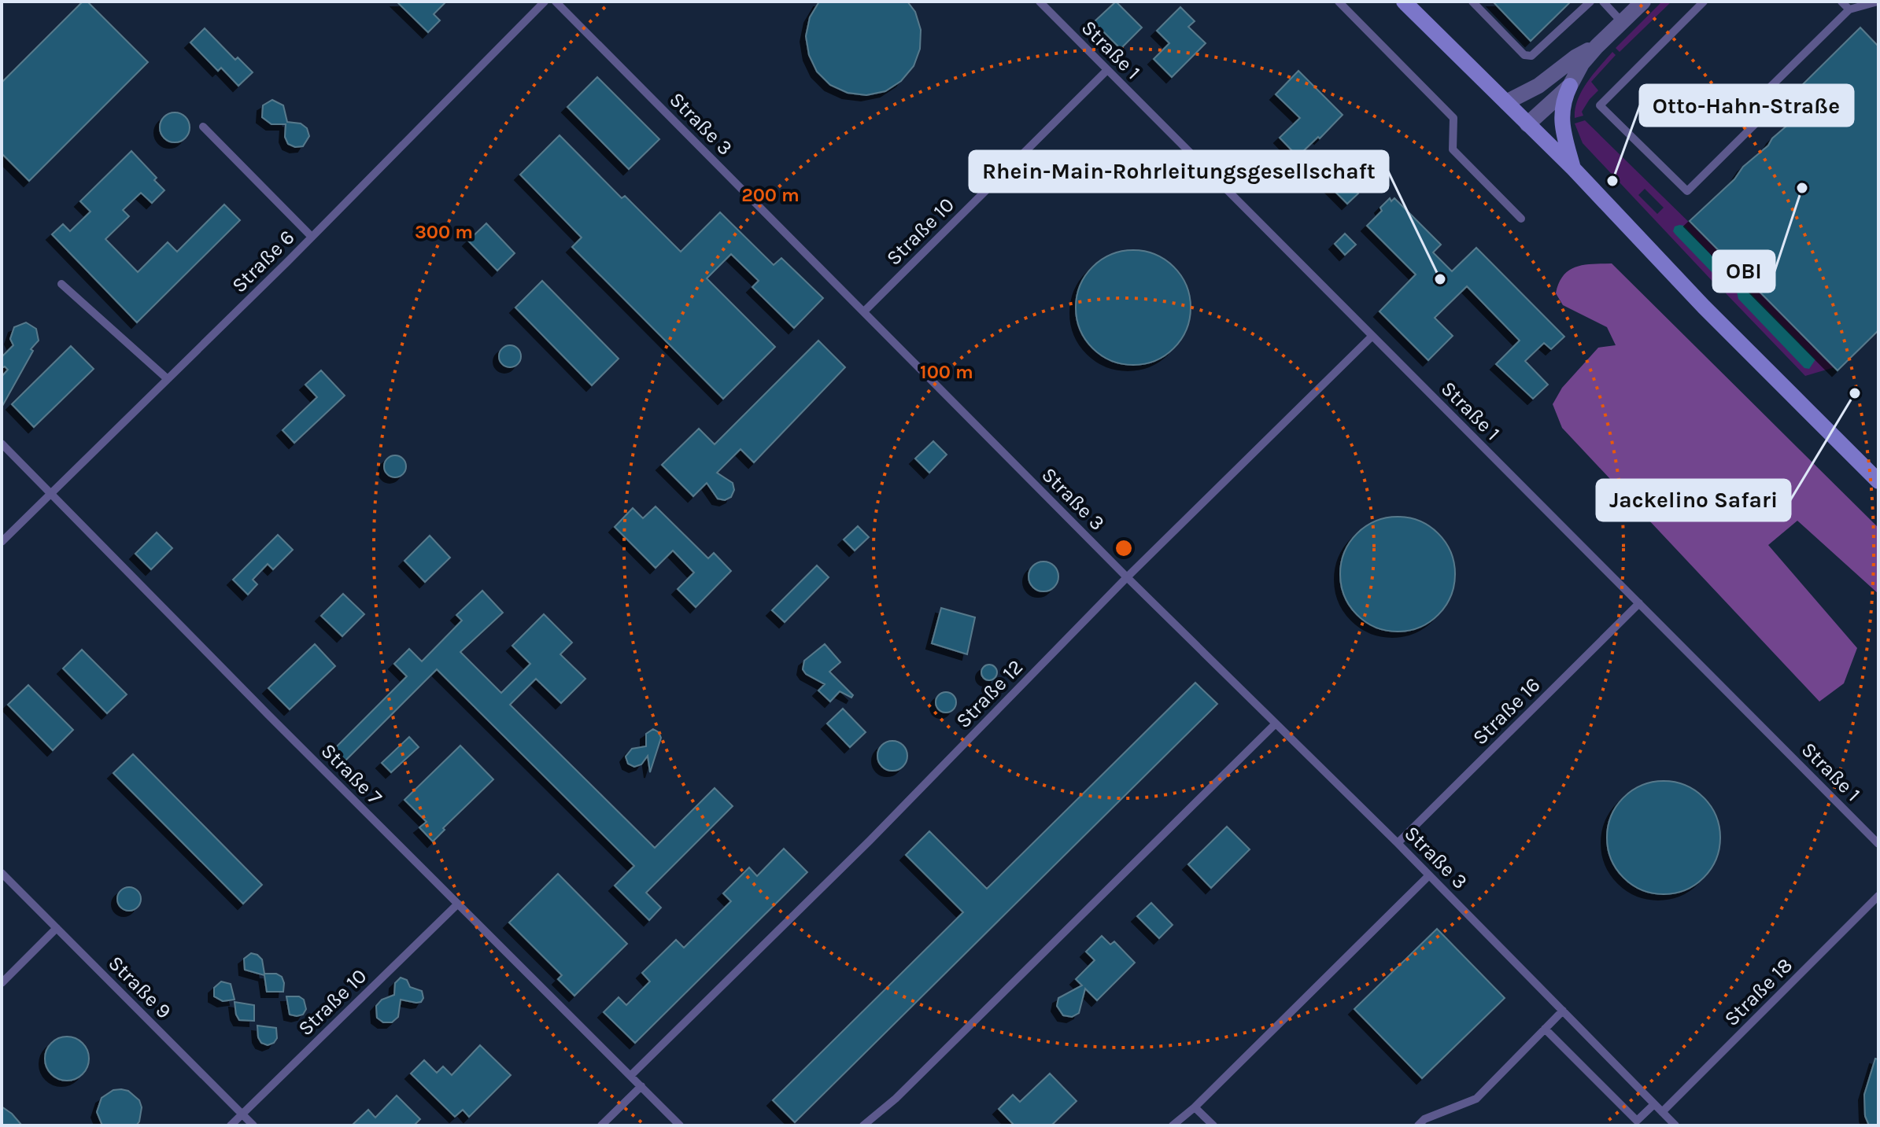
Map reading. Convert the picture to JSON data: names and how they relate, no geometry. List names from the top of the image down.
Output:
{
  "streets": {
    "lane": [
      "Straße 1",
      "Straße 3",
      "Straße 10",
      "Straße 6",
      "Straße 12",
      "Straße 16",
      "Straße 7",
      "Straße 9",
      "Straße 18"
    ]
  },
  "crossings": [
    ["Straße 1", "Straße 10"],
    ["Straße 1", "Straße 12"],
    ["Straße 1", "Straße 16"],
    ["Straße 3", "Straße 10"],
    ["Straße 3", "Straße 12"],
    ["Straße 3", "Straße 16"],
    ["Straße 3", "Straße 18"],
    ["Straße 10", "Straße 7"],
    ["Straße 10", "Straße 9"],
    ["Straße 6", "Straße 7"],
    ["Straße 12", "Straße 7"]
  ],
  "places": [
    "Otto-Hahn-Straße",
    "OBI",
    "Rhein-Main-Rohrleitungsgesellschaft",
    "Jackelino Safari"
  ],
  "rings": ["200 m", "300 m", "100 m"]
}
